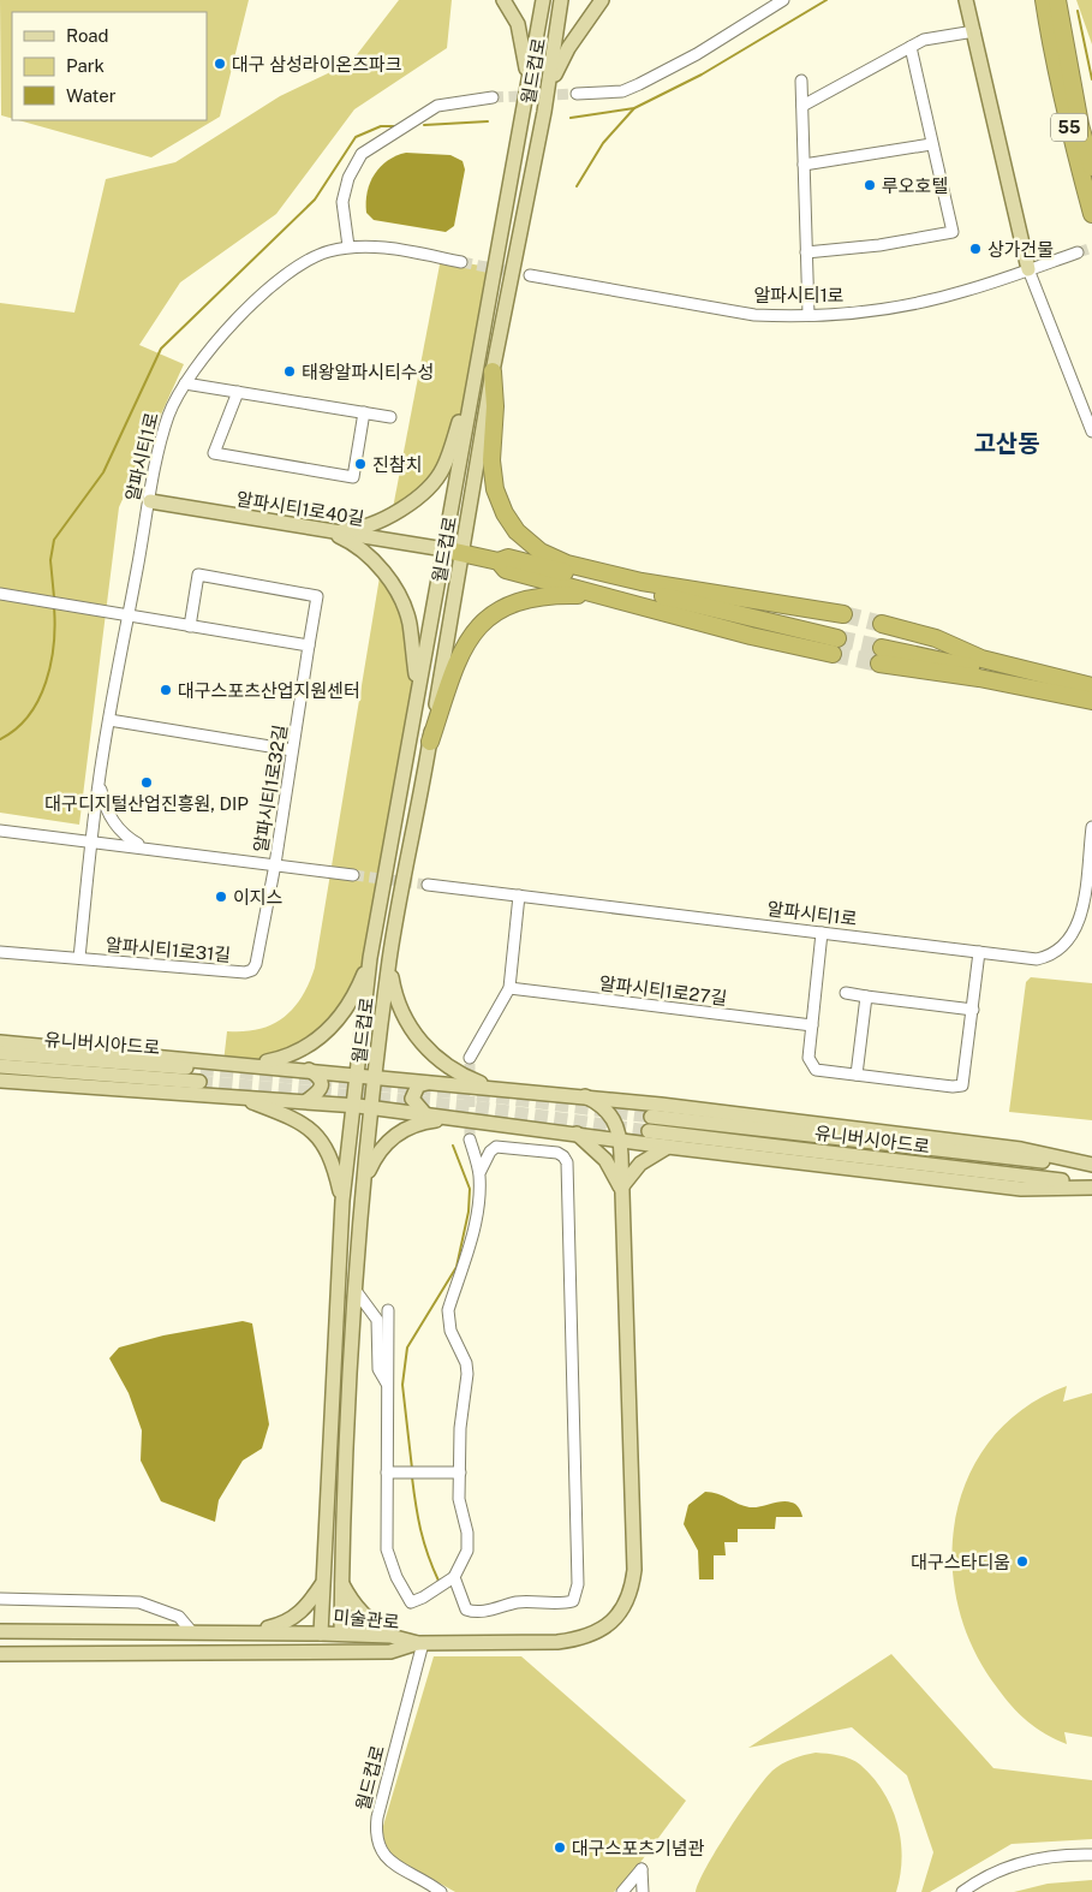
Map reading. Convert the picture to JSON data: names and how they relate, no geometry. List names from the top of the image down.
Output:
{
  "streets": {
    "highway": ["55"],
    "main road": [
      "월드컵로",
      "알파시티1로40길",
      "유니버시아드로",
      "미술관로"
    ],
    "street": [
      "알파시티1로",
      "알파시티1로32길",
      "알파시티1로31길",
      "알파시티1로27길"
    ]
  },
  "crossings": [
    ["월드컵로", "알파시티1로40길"],
    ["월드컵로", "미술관로"],
    ["알파시티1로", "알파시티1로40길"],
    ["알파시티1로", "알파시티1로31길"],
    ["알파시티1로32길", "알파시티1로31길"]
  ],
  "districts": ["고산동"],
  "places": [
    "대구 삼성라이온즈파크",
    "루오호텔",
    "상가건물",
    "태왕알파시티수성",
    "진참치",
    "대구스포츠산업지원센터",
    "대구디지털산업진흥원, DIP",
    "이지스",
    "대구스타디움",
    "대구스포츠기념관"
  ],
  "legend": ["Road", "Park", "Water"]
}
